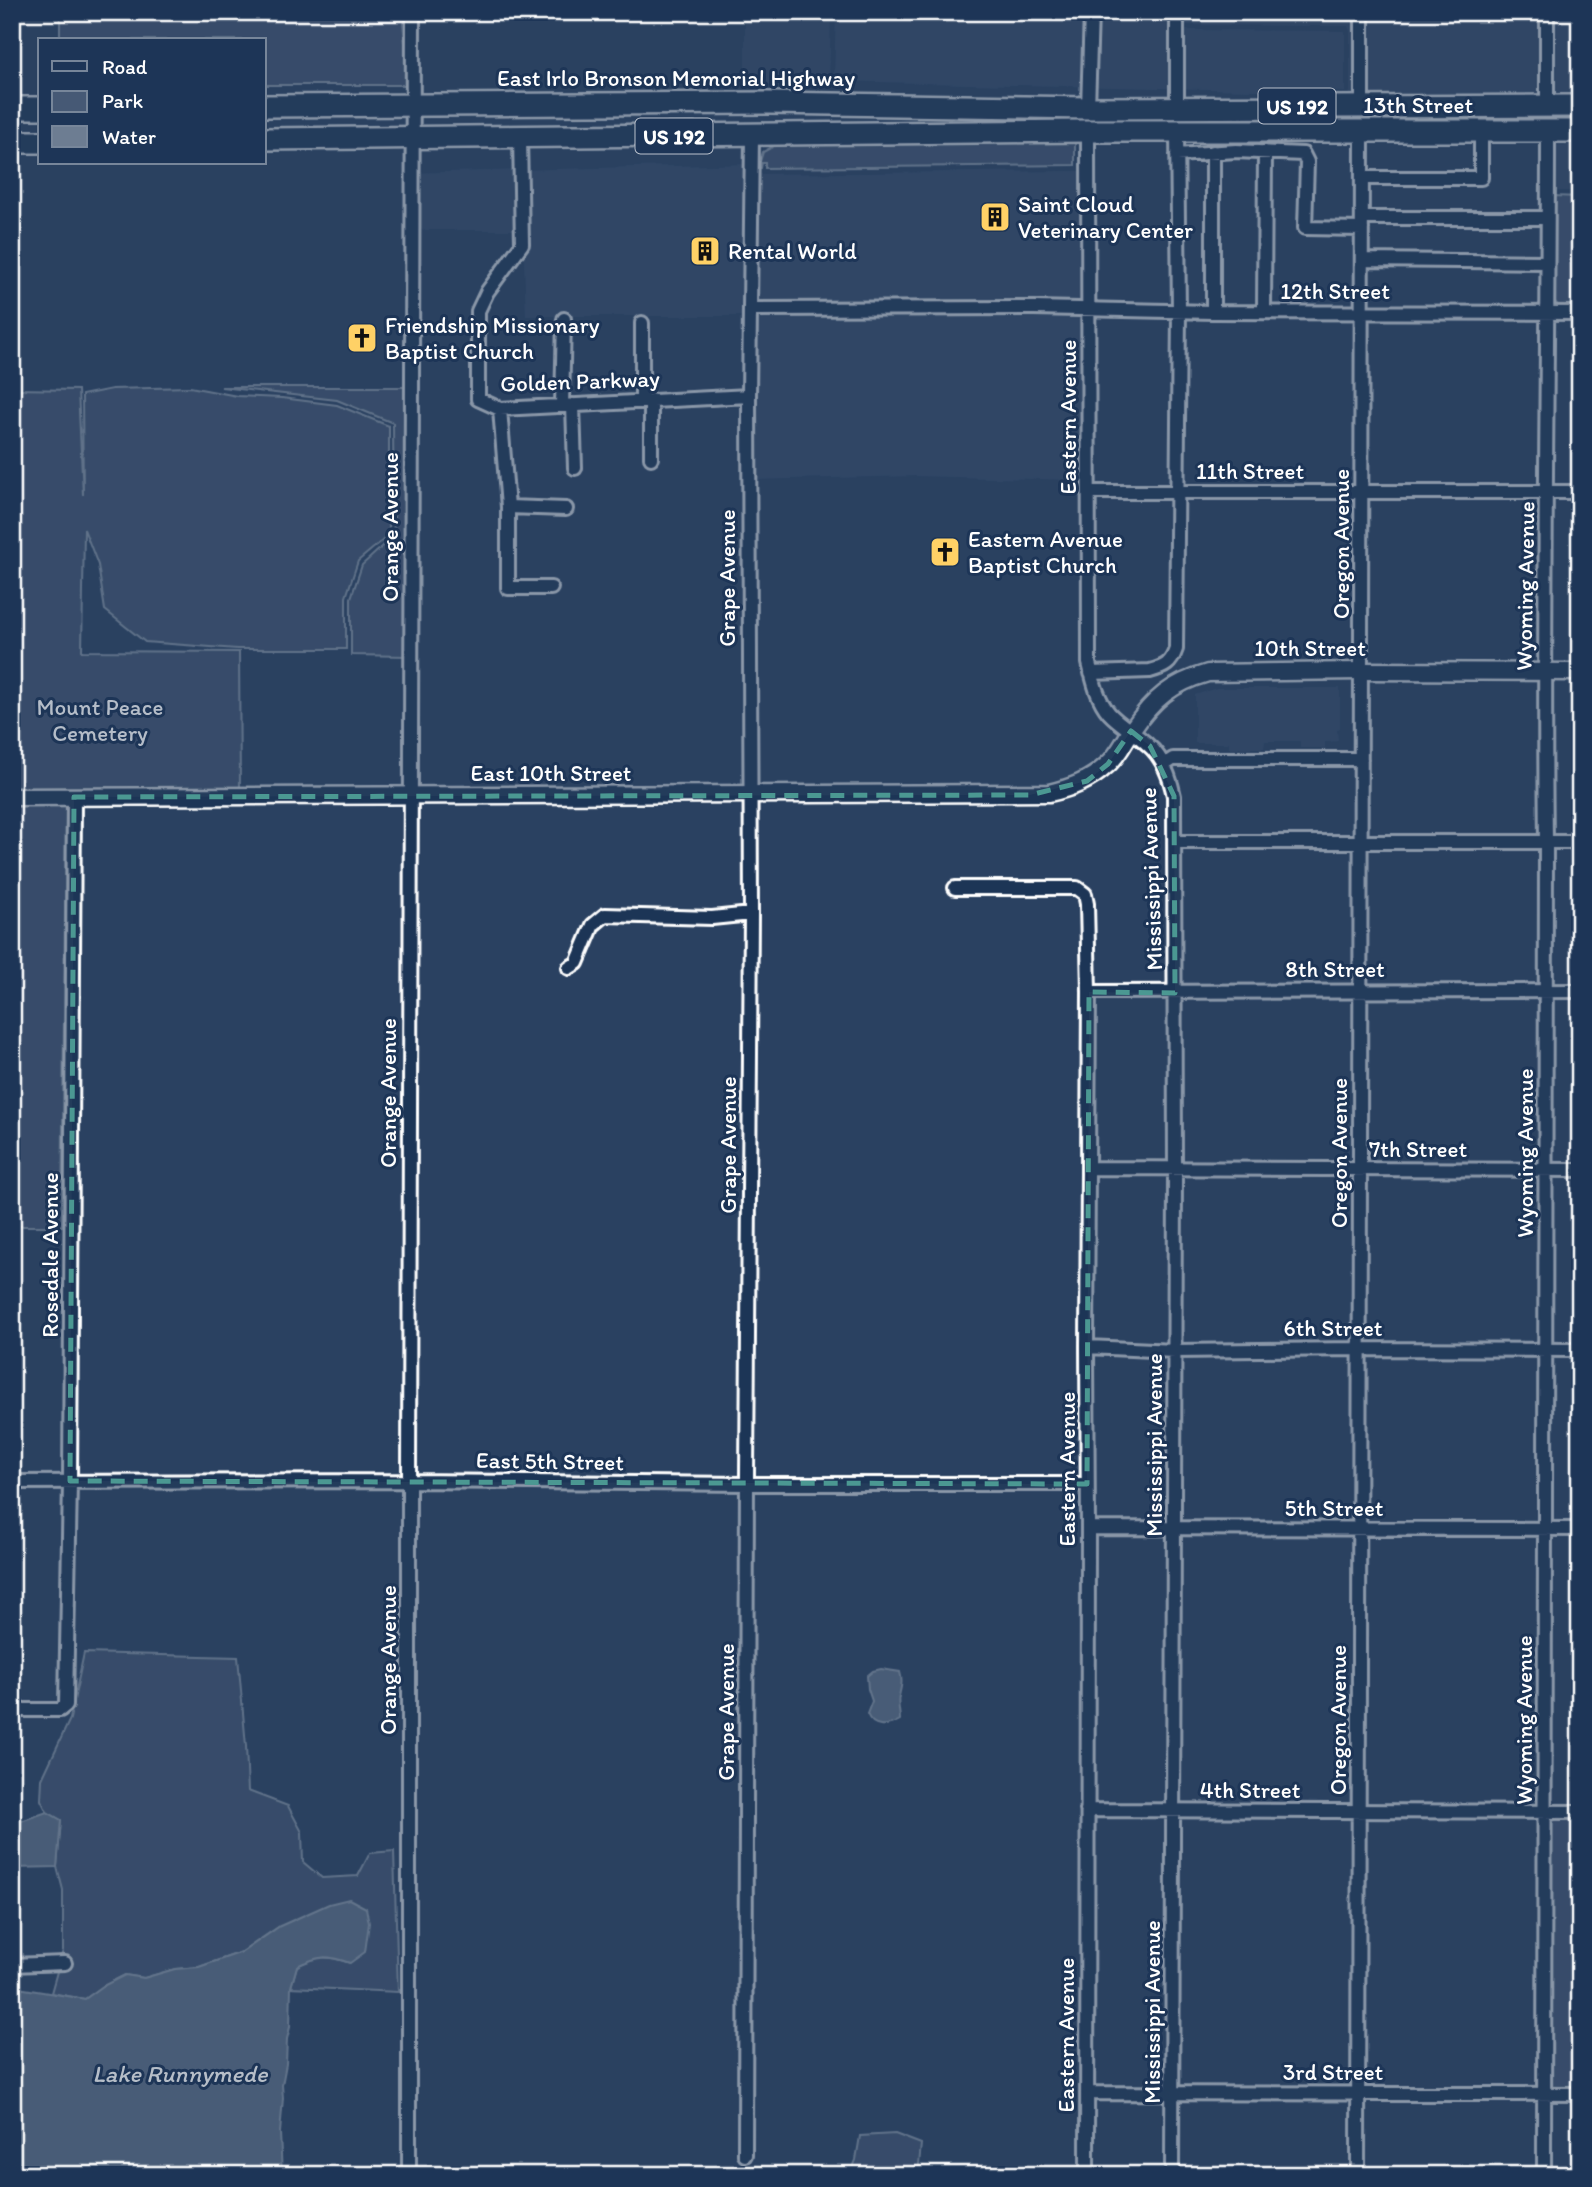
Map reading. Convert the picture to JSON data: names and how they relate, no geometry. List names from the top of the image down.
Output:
{
  "streets": {
    "highway": ["East Irlo Bronson Memorial Highway", "13th Street", "US 192"],
    "street": [
      "12th Street",
      "Golden Parkway",
      "Eastern Avenue",
      "11th Street",
      "Orange Avenue",
      "Oregon Avenue",
      "Grape Avenue",
      "Wyoming Avenue",
      "10th Street",
      "East 10th Street",
      "Mississippi Avenue",
      "8th Street",
      "7th Street",
      "Rosedale Avenue",
      "6th Street",
      "East 5th Street",
      "5th Street",
      "4th Street",
      "3rd Street"
    ]
  },
  "crossings": [
    ["East Irlo Bronson Memorial Highway", "13th Street"],
    ["East Irlo Bronson Memorial Highway", "Orange Avenue"],
    ["13th Street", "US 192"],
    ["13th Street", "Eastern Avenue"],
    ["13th Street", "Oregon Avenue"],
    ["13th Street", "Wyoming Avenue"],
    ["US 192", "Golden Parkway"],
    ["US 192", "Eastern Avenue"],
    ["US 192", "Orange Avenue"],
    ["US 192", "Grape Avenue"],
    ["12th Street", "Eastern Avenue"],
    ["12th Street", "Oregon Avenue"],
    ["12th Street", "Grape Avenue"],
    ["12th Street", "Wyoming Avenue"],
    ["Golden Parkway", "Grape Avenue"],
    ["Eastern Avenue", "11th Street"],
    ["Eastern Avenue", "10th Street"],
    ["Eastern Avenue", "Mississippi Avenue"],
    ["Eastern Avenue", "8th Street"],
    ["Eastern Avenue", "7th Street"],
    ["Eastern Avenue", "6th Street"],
    ["Eastern Avenue", "East 5th Street"],
    ["Eastern Avenue", "5th Street"],
    ["Eastern Avenue", "4th Street"],
    ["Eastern Avenue", "3rd Street"],
    ["11th Street", "Oregon Avenue"],
    ["11th Street", "Wyoming Avenue"],
    ["Orange Avenue", "East 10th Street"],
    ["Orange Avenue", "East 5th Street"],
    ["Oregon Avenue", "10th Street"],
    ["Oregon Avenue", "8th Street"],
    ["Oregon Avenue", "7th Street"],
    ["Oregon Avenue", "6th Street"],
    ["Oregon Avenue", "5th Street"],
    ["Oregon Avenue", "4th Street"],
    ["Oregon Avenue", "3rd Street"],
    ["Grape Avenue", "East 10th Street"],
    ["Grape Avenue", "East 5th Street"],
    ["Wyoming Avenue", "10th Street"],
    ["Wyoming Avenue", "8th Street"],
    ["Wyoming Avenue", "7th Street"],
    ["Wyoming Avenue", "6th Street"],
    ["Wyoming Avenue", "5th Street"],
    ["Wyoming Avenue", "4th Street"],
    ["Wyoming Avenue", "3rd Street"],
    ["10th Street", "East 10th Street"],
    ["10th Street", "Mississippi Avenue"],
    ["East 10th Street", "Rosedale Avenue"],
    ["Mississippi Avenue", "8th Street"],
    ["Mississippi Avenue", "7th Street"],
    ["Mississippi Avenue", "6th Street"],
    ["Mississippi Avenue", "5th Street"],
    ["Mississippi Avenue", "4th Street"],
    ["Mississippi Avenue", "3rd Street"],
    ["Rosedale Avenue", "East 5th Street"]
  ],
  "water": ["Lake Runnymede"],
  "parks": ["Mount Peace Cemetery"],
  "places": {
    "building": ["Saint Cloud Veterinary Center", "Rental World"],
    "church": ["Friendship Missionary Baptist Church", "Eastern Avenue Baptist Church"]
  },
  "legend": ["Road", "Park", "Water"]
}
